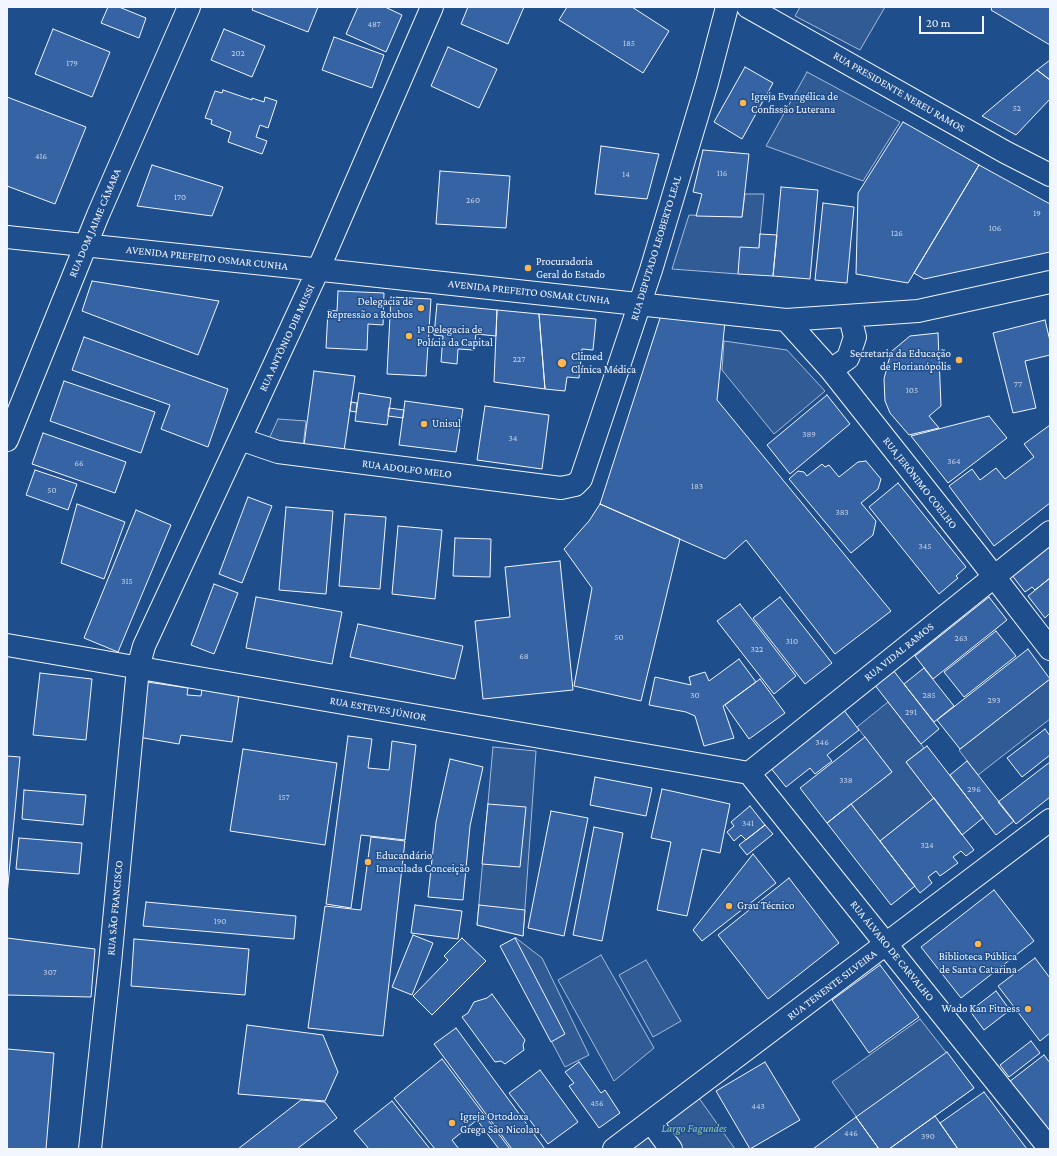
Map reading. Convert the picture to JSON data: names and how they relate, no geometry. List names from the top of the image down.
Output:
{
  "streets": {
    "street": [
      "RUA PRESIDENTE NEREU RAMOS",
      "RUA DOM JAIME CÂMARA",
      "RUA DEPUTADO LEOBERTO LEAL",
      "AVENIDA PREFEITO OSMAR CUNHA",
      "RUA ANTÔNIO DIB MUSSI",
      "RUA ADOLFO MELO",
      "RUA JERÔNIMO COELHO",
      "RUA VIDAL RAMOS",
      "RUA ESTEVES JÚNIOR",
      "RUA SÃO FRANCISCO",
      "RUA ÁLVARO DE CARVALHO",
      "RUA TENENTE SILVEIRA"
    ]
  },
  "crossings": [
    ["RUA DOM JAIME CÂMARA", "AVENIDA PREFEITO OSMAR CUNHA"],
    ["RUA DEPUTADO LEOBERTO LEAL", "AVENIDA PREFEITO OSMAR CUNHA"],
    ["RUA DEPUTADO LEOBERTO LEAL", "RUA ADOLFO MELO"],
    ["AVENIDA PREFEITO OSMAR CUNHA", "RUA ANTÔNIO DIB MUSSI"],
    ["AVENIDA PREFEITO OSMAR CUNHA", "RUA JERÔNIMO COELHO"],
    ["RUA ANTÔNIO DIB MUSSI", "RUA ADOLFO MELO"],
    ["RUA ANTÔNIO DIB MUSSI", "RUA ESTEVES JÚNIOR"],
    ["RUA ANTÔNIO DIB MUSSI", "RUA SÃO FRANCISCO"],
    ["RUA JERÔNIMO COELHO", "RUA VIDAL RAMOS"],
    ["RUA VIDAL RAMOS", "RUA ESTEVES JÚNIOR"],
    ["RUA VIDAL RAMOS", "RUA ÁLVARO DE CARVALHO"],
    ["RUA ESTEVES JÚNIOR", "RUA SÃO FRANCISCO"],
    ["RUA ESTEVES JÚNIOR", "RUA ÁLVARO DE CARVALHO"],
    ["RUA ÁLVARO DE CARVALHO", "RUA TENENTE SILVEIRA"]
  ],
  "parks": ["Largo Fagundes"],
  "places": [
    "Igreja Evangélica de Confissão Luterana",
    "Procuradoria Geral do Estado",
    "Delegacia de Repressão a Roubos",
    "1ª Delegacia de Polícia da Capital",
    "Secretaria da Educação de Florianópolis",
    "Climed Clínica Médica",
    "Unisul",
    "Educandário Imaculada Conceição",
    "Grau Técnico",
    "Biblioteca Pública de Santa Catarina",
    "Wado Kan Fitness",
    "Igreja Ortodoxa Grega São Nicolau"
  ],
  "house_numbers": [
    "487",
    "185",
    "202",
    "179",
    "52",
    "416",
    "116",
    "14",
    "170",
    "260",
    "19",
    "106",
    "126",
    "227",
    "77",
    "105",
    "389",
    "34",
    "364",
    "66",
    "183",
    "50",
    "383",
    "345",
    "315",
    "50",
    "263",
    "310",
    "322",
    "68",
    "30",
    "285",
    "293",
    "291",
    "346",
    "338",
    "296",
    "157",
    "341",
    "324",
    "190",
    "307",
    "456",
    "443",
    "446",
    "390"
  ],
  "scale_bar": "20 m"
}
